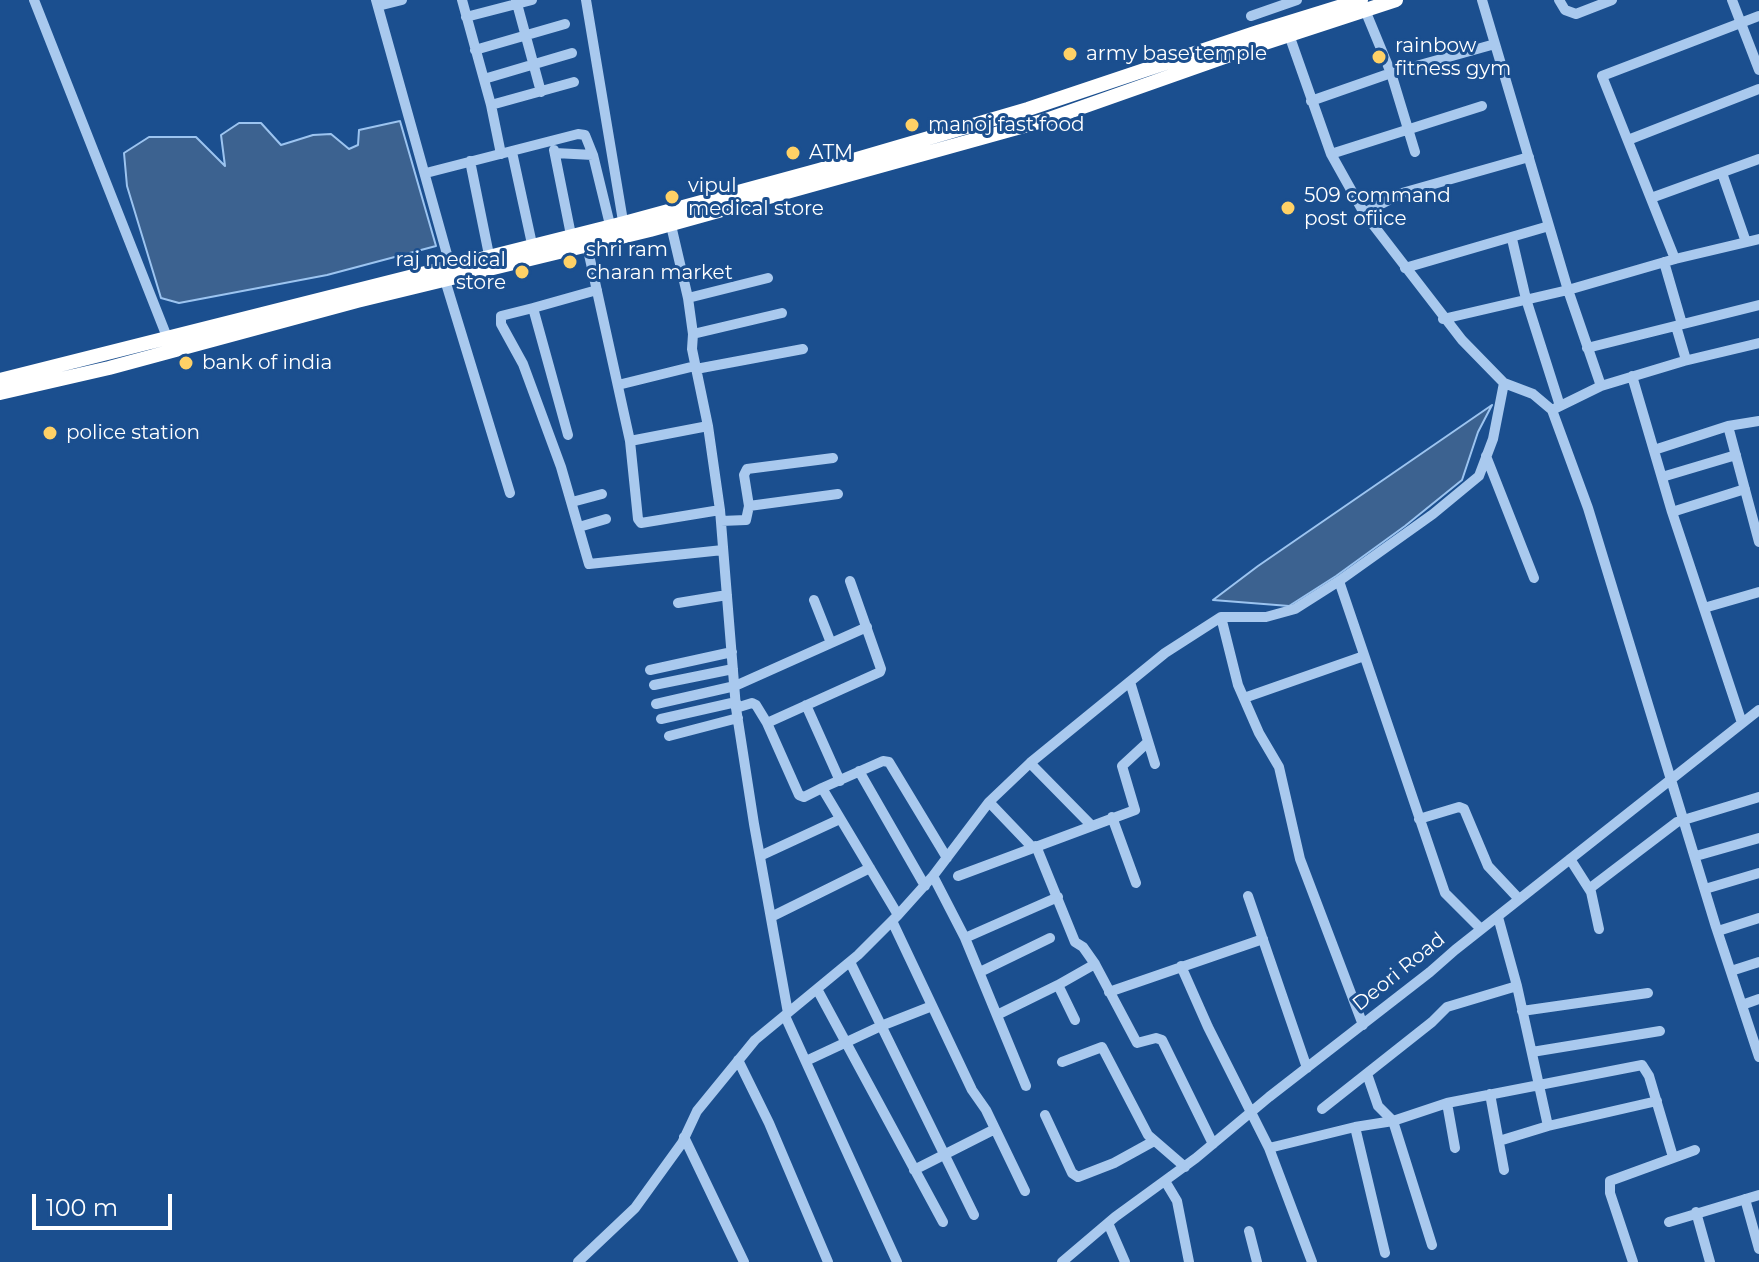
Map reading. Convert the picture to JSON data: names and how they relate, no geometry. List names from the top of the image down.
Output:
{
  "streets": {
    "street": ["Deori Road"]
  },
  "places": [
    "army base temple",
    "rainbow fitness gym",
    "manoj fast food",
    "ATM",
    "vipul medical store",
    "509 command post ofiice",
    "shri ram charan market",
    "raj medical store",
    "bank of india",
    "police station"
  ],
  "scale_bar": "100 m"
}
